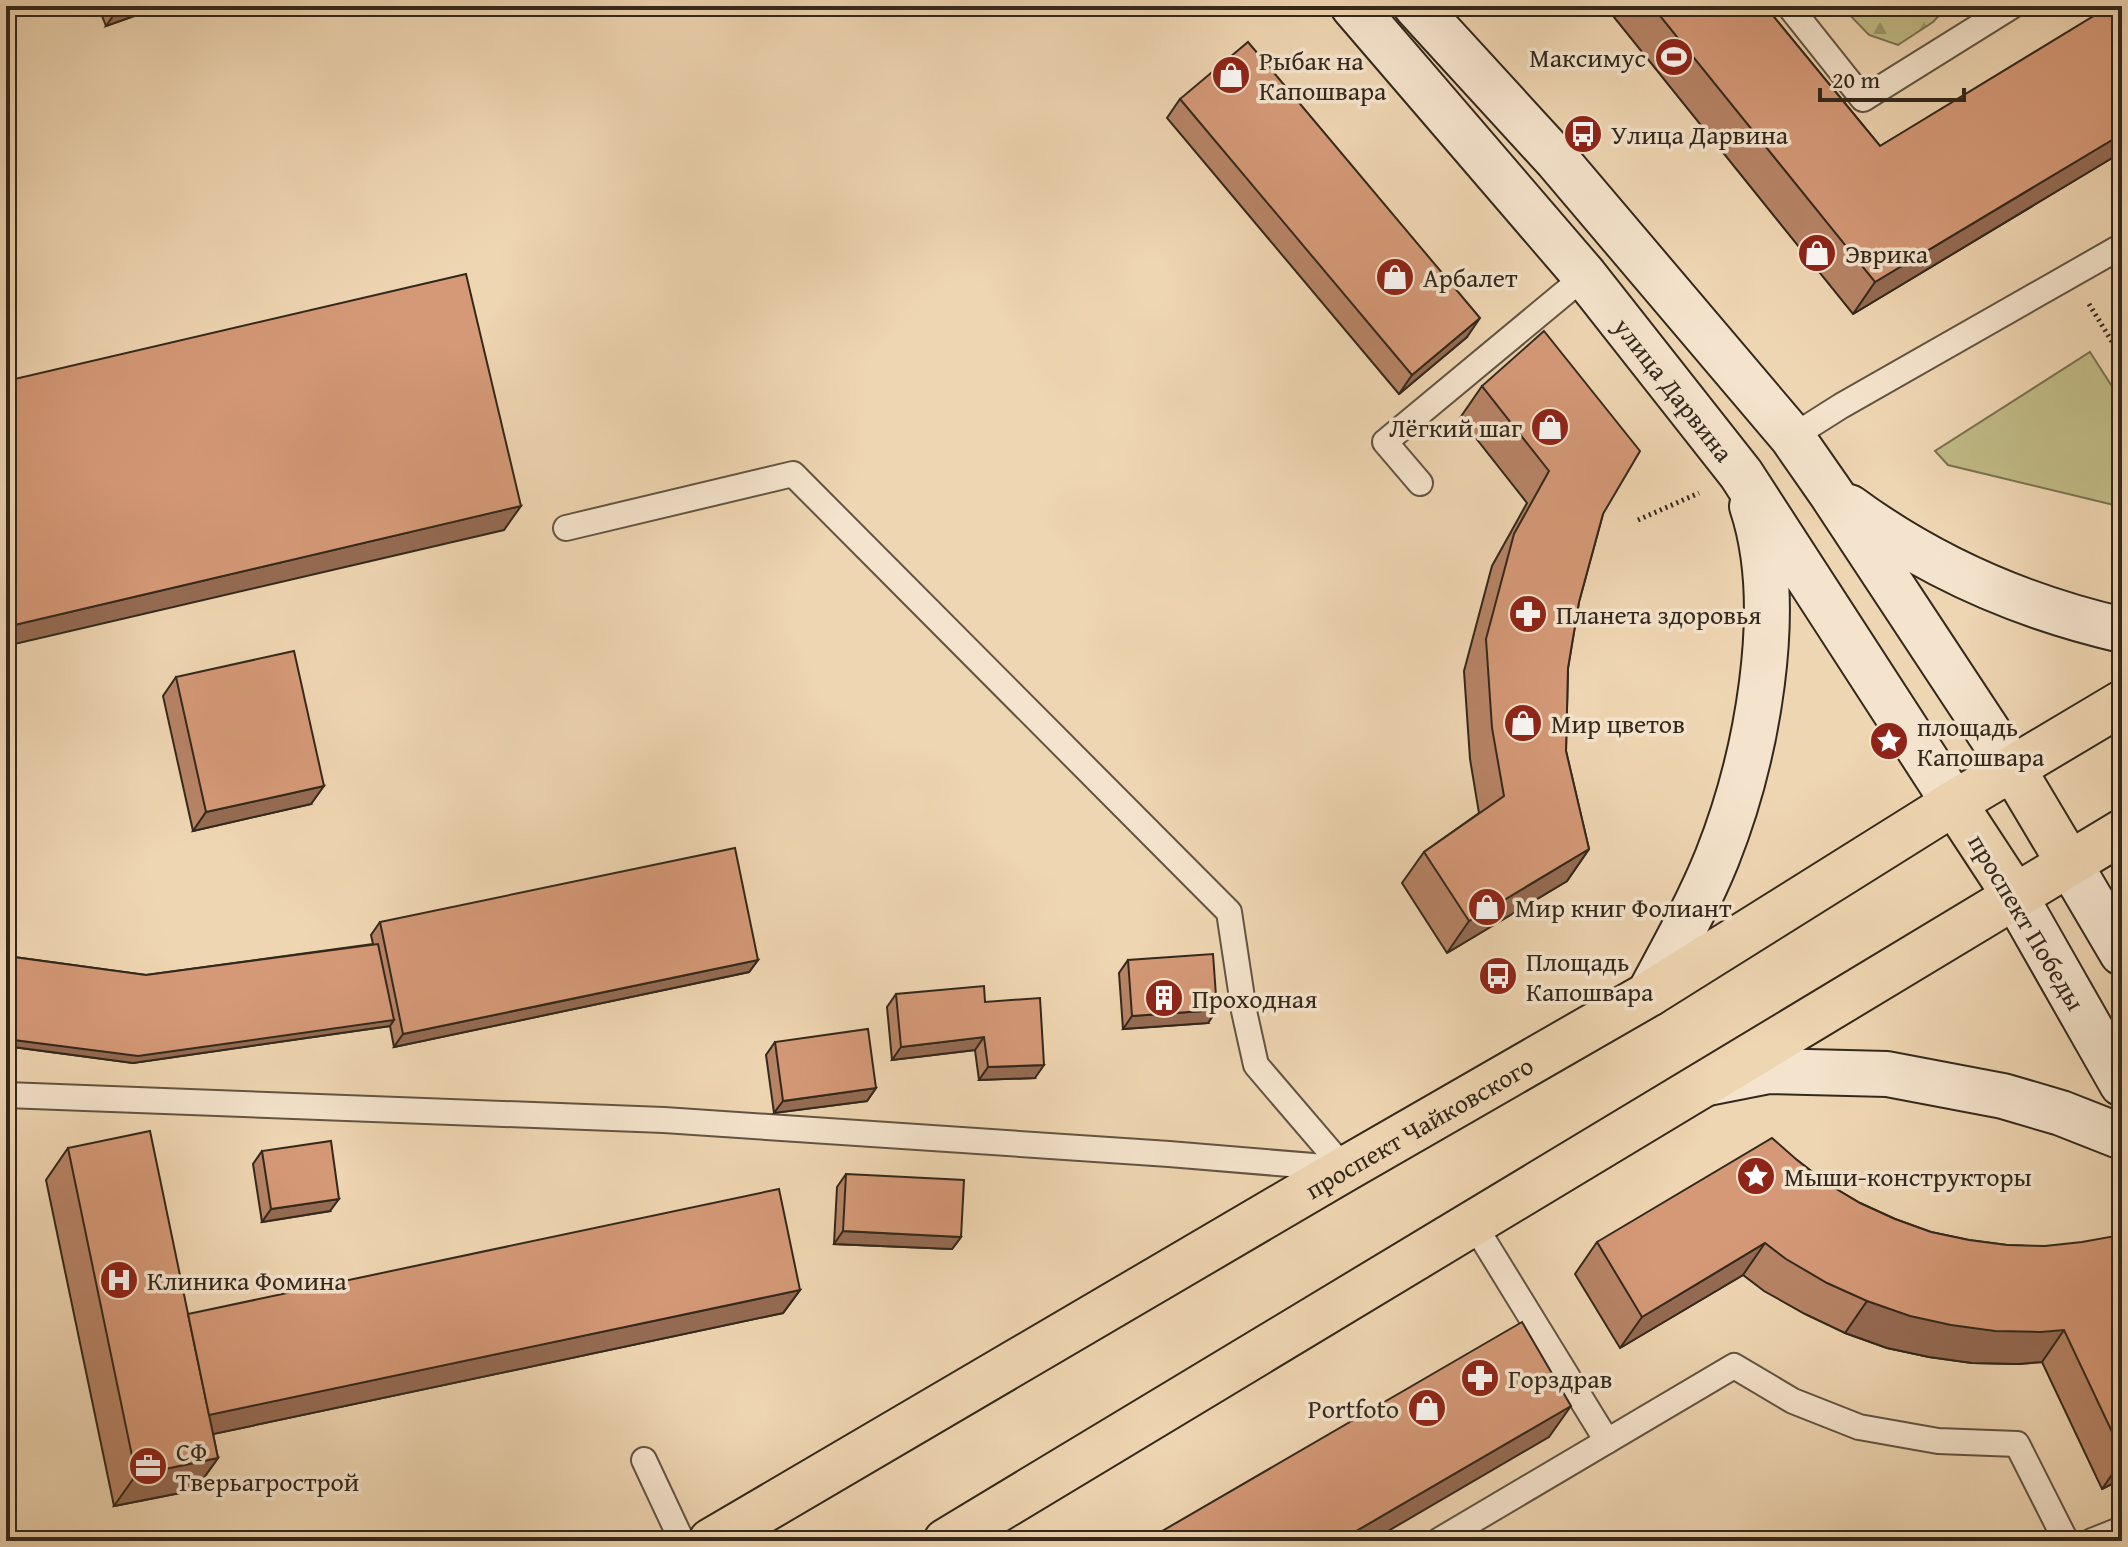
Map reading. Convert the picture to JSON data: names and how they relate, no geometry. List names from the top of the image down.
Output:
{
  "streets": {
    "main road": ["улица Дарвина", "проспект Победы", "проспект Чайковского"]
  },
  "crossings": [
    ["улица Дарвина", "проспект Победы"],
    ["улица Дарвина", "проспект Чайковского"],
    ["проспект Победы", "проспект Чайковского"]
  ],
  "places": {
    "sports": ["Максимус"],
    "shop": [
      "Рыбак на Капошвара",
      "Эврика",
      "Арбалет",
      "Лёгкий шаг",
      "Мир цветов",
      "Мир книг Фолиант",
      "Portfoto"
    ],
    "bus stop": ["Улица Дарвина", "Площадь Капошвара"],
    "pharmacy": ["Планета здоровья", "Горздрав"],
    "place": ["площадь Капошвара", "Мыши-конструкторы"],
    "building": ["Проходная"],
    "hospital": ["Клиника Фомина"],
    "office": ["СФ Тверьагрострой"]
  },
  "scale_bar": "20 m"
}
